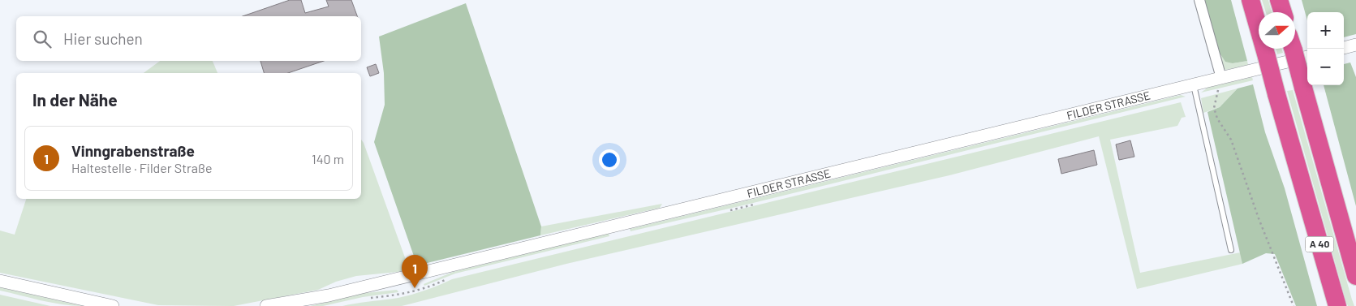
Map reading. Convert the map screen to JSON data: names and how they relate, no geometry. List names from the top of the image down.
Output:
{
  "streets": {
    "highway": ["A 40"],
    "street": ["FILDER STRASSE"]
  },
  "north": "right",
  "page": {
    "map_buttons": ["+", "−"],
    "search": "Hier suchen",
    "heading": "In der Nähe",
    "list": [
      {
        "mark": "1",
        "name": "Vinngrabenstraße",
        "note": "Haltestelle · Filder Straße",
        "value": "140 m"
      }
    ],
    "pins": "1"
  }
}
